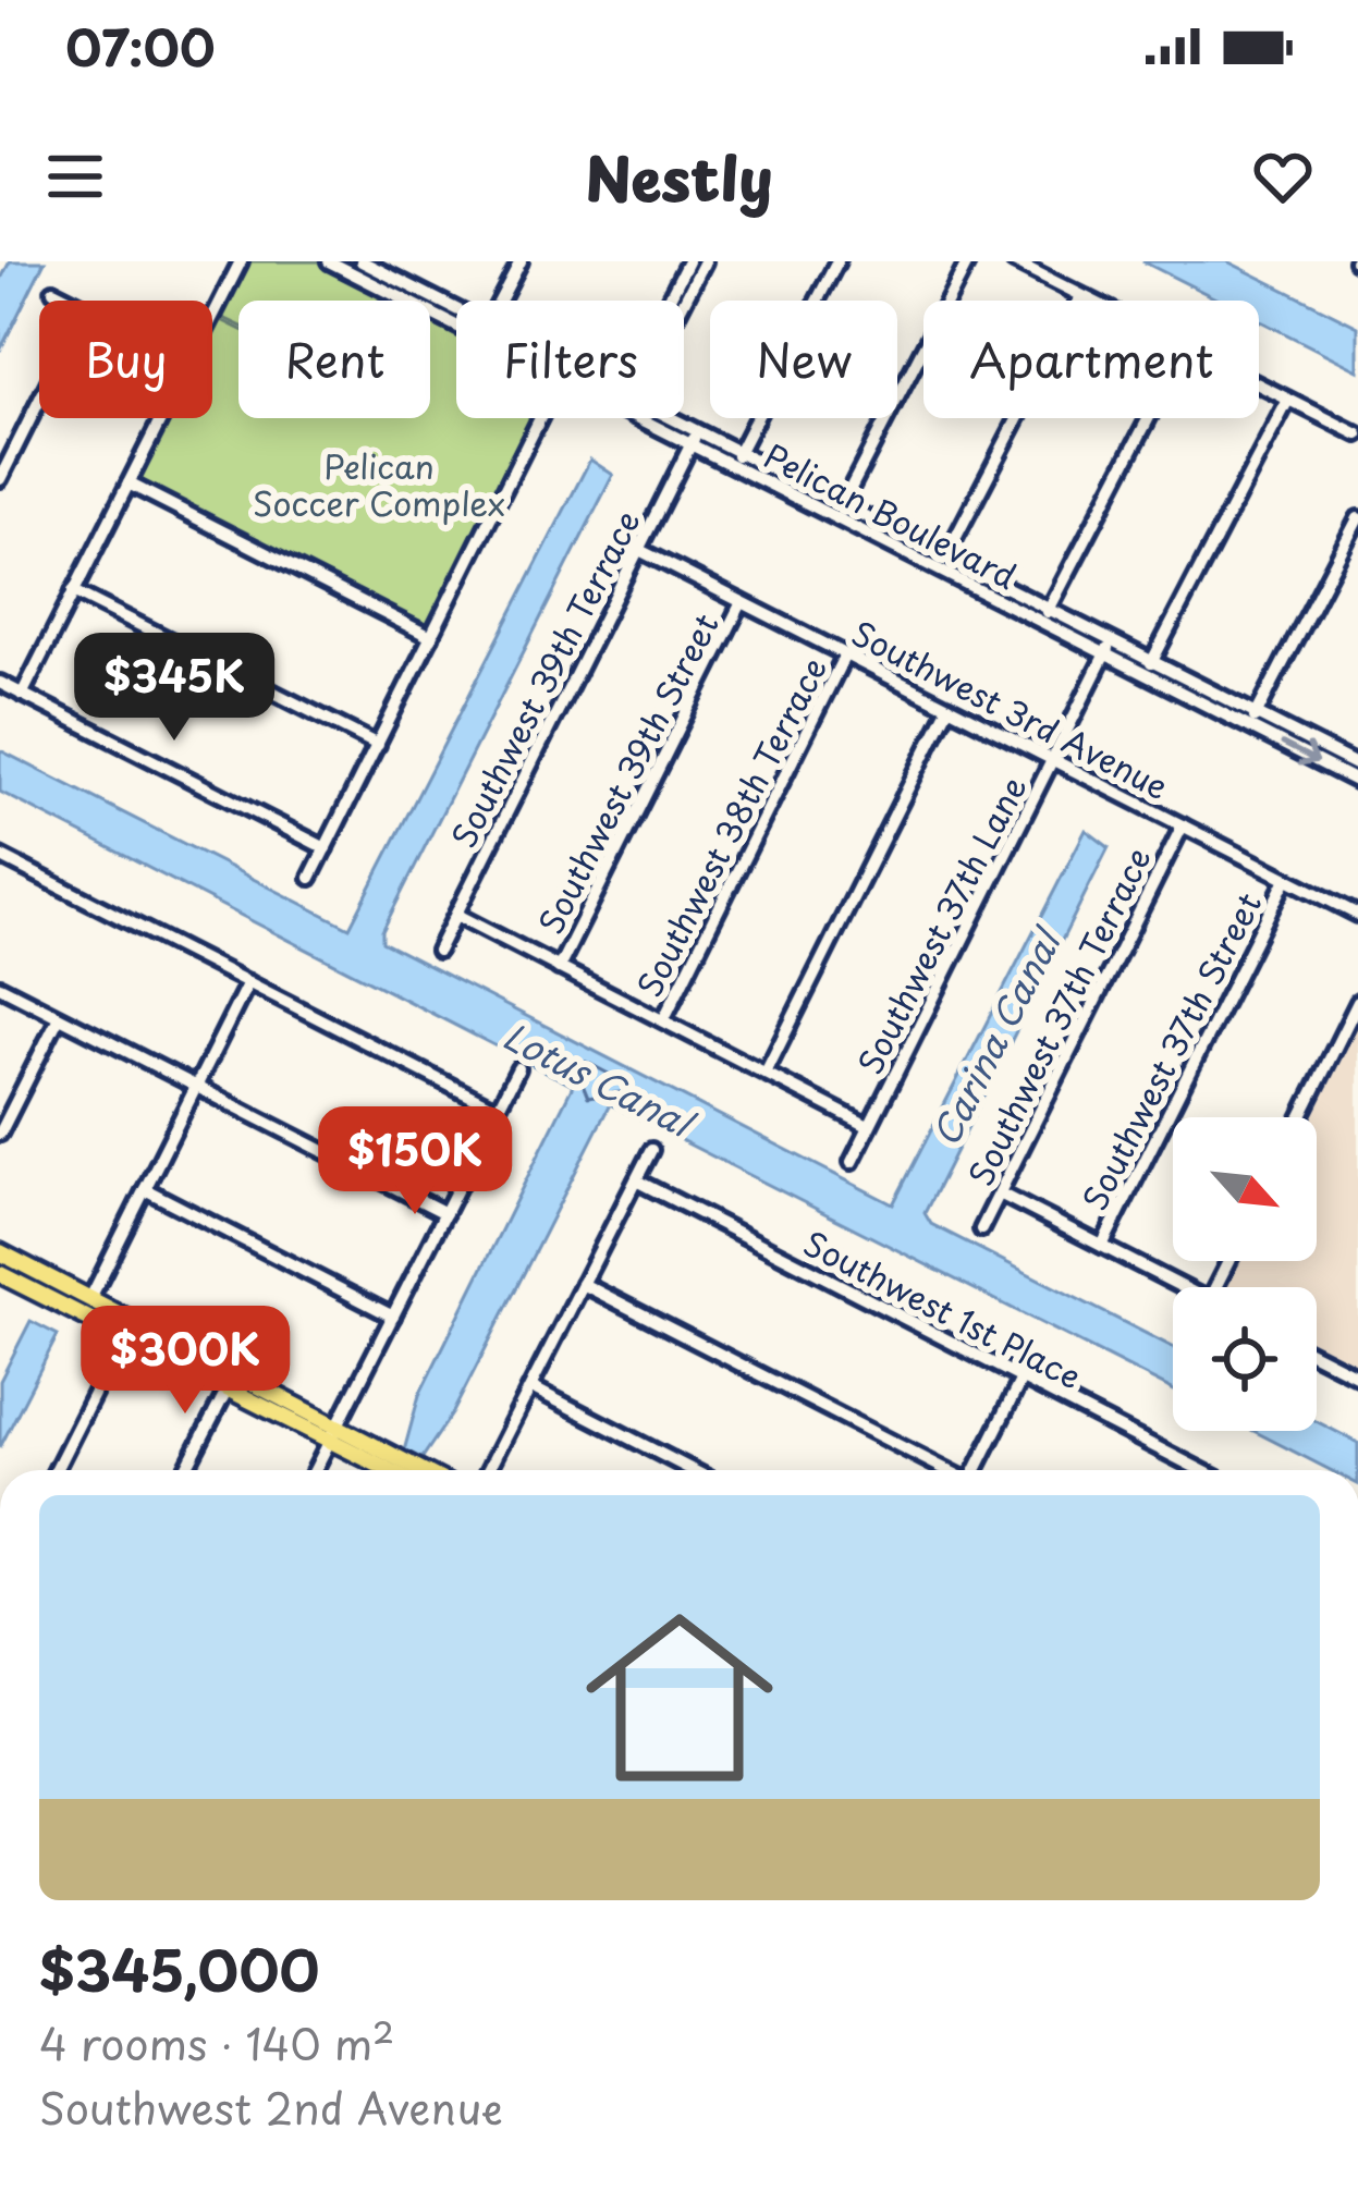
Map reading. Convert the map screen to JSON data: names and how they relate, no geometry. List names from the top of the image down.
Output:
{
  "streets": {
    "street": [
      "Pelican Boulevard",
      "Southwest 39th Terrace",
      "Southwest 3rd Avenue",
      "Southwest 39th Street",
      "Southwest 38th Terrace",
      "Southwest 37th Lane",
      "Southwest 37th Terrace",
      "Southwest 37th Street",
      "Southwest 1st Place"
    ]
  },
  "crossings": [
    ["Pelican Boulevard", "Southwest 39th Terrace"],
    ["Pelican Boulevard", "Southwest 37th Lane"],
    ["Southwest 39th Terrace", "Southwest 3rd Avenue"],
    ["Southwest 3rd Avenue", "Southwest 39th Street"],
    ["Southwest 3rd Avenue", "Southwest 38th Terrace"],
    ["Southwest 3rd Avenue", "Southwest 37th Lane"],
    ["Southwest 3rd Avenue", "Southwest 37th Terrace"],
    ["Southwest 3rd Avenue", "Southwest 37th Street"]
  ],
  "water": ["Carina Canal", "Lotus Canal"],
  "parks": ["Pelican Soccer Complex"],
  "north": "bottom right",
  "page": {
    "status": "07:00",
    "header": "Nestly",
    "chip": [
      "Buy",
      "Rent",
      "Filters",
      "New",
      "Apartment"
    ],
    "price": ["$345K", "$150K", "$300K"],
    "list": [
      {
        "name": "$345,000",
        "note": "4 rooms · 140 m² · Southwest 2nd Avenue"
      }
    ]
  }
}
